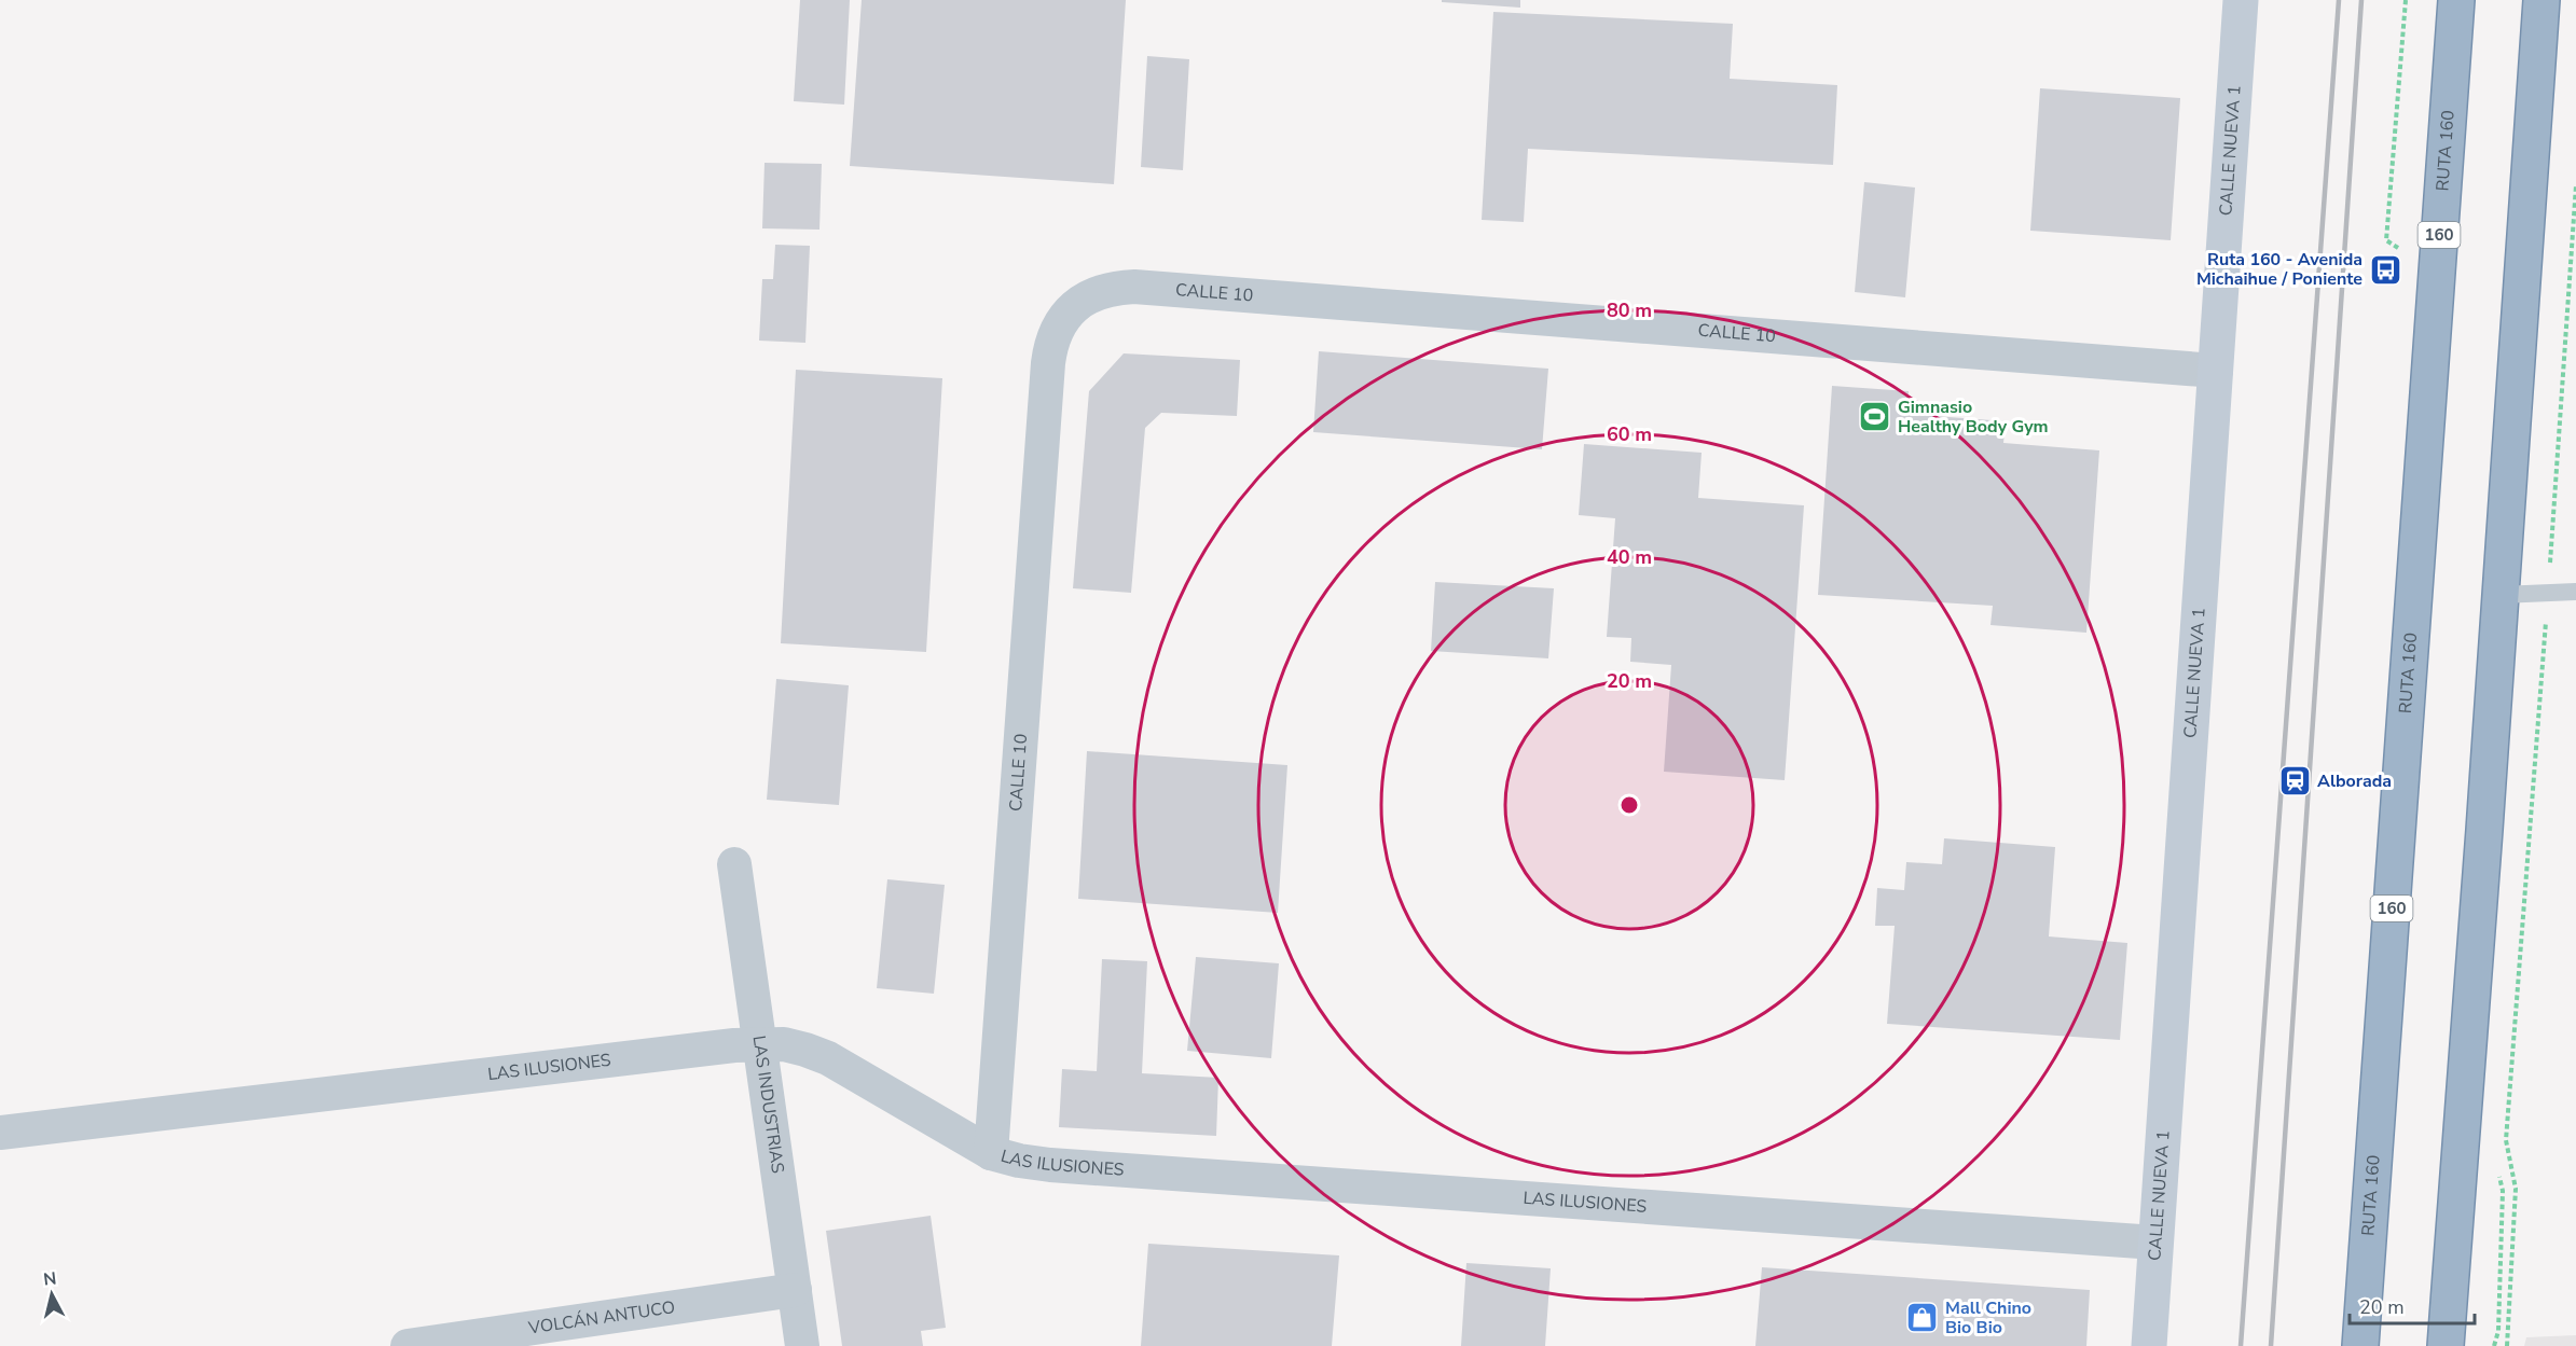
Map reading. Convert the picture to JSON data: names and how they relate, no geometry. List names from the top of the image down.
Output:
{
  "streets": {
    "highway": ["RUTA 160", "160"],
    "main road": ["CALLE NUEVA 1"],
    "street": [
      "CALLE 10",
      "LAS ILUSIONES",
      "LAS INDUSTRIAS",
      "VOLCÁN ANTUCO"
    ]
  },
  "crossings": [
    ["CALLE NUEVA 1", "CALLE 10"],
    ["CALLE NUEVA 1", "LAS ILUSIONES"],
    ["CALLE 10", "LAS ILUSIONES"],
    ["LAS ILUSIONES", "LAS INDUSTRIAS"],
    ["LAS INDUSTRIAS", "VOLCÁN ANTUCO"]
  ],
  "places": {
    "bus stop": ["Ruta 160 - Avenida Michaihue / Poniente"],
    "sports": ["Gimnasio Healthy Body Gym"],
    "station": ["Alborada"],
    "shop": ["Mall Chino Bio Bio"]
  },
  "scale_bar": "20 m",
  "north": "top",
  "rings": [
    "80 m",
    "60 m",
    "40 m",
    "20 m"
  ]
}
